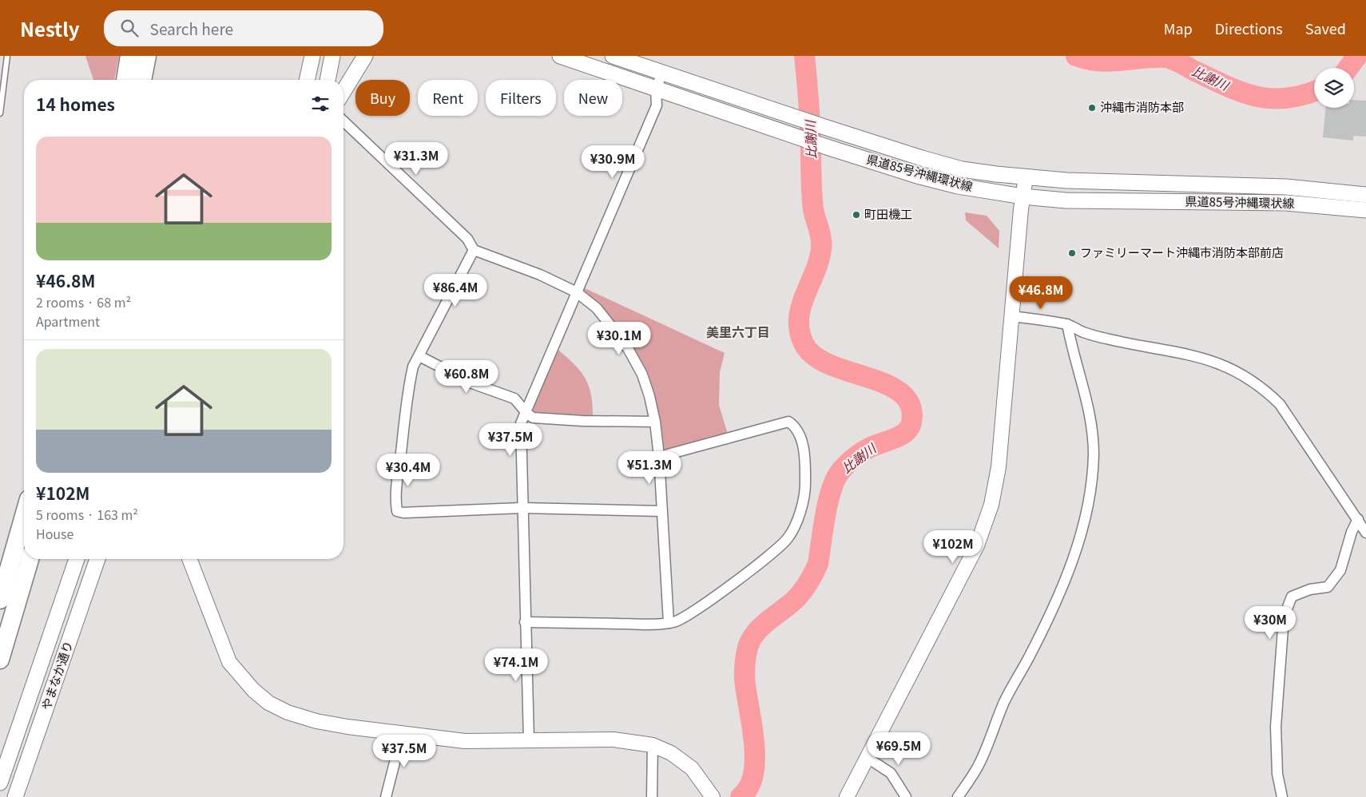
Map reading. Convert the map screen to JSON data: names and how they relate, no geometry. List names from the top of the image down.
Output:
{
  "streets": {
    "main road": ["県道85号沖縄環状線", "やまなか通り"]
  },
  "districts": ["美里六丁目"],
  "water": ["比謝川"],
  "places": ["沖縄市消防本部", "町田機工", "ファミリーマート沖縄市消防本部前店"],
  "page": {
    "header": "Nestly",
    "search": "Search here",
    "nav": ["Map", "Directions", "Saved"],
    "chip": [
      "Buy",
      "Rent",
      "Filters",
      "New"
    ],
    "heading": "14 homes",
    "list": [
      {
        "name": "¥46.8M",
        "note": "2 rooms · 68 m² · Apartment"
      },
      {
        "name": "¥102M",
        "note": "5 rooms · 163 m² · House"
      }
    ],
    "price": [
      "¥31.3M",
      "¥30.9M",
      "¥86.4M",
      "¥46.8M",
      "¥30.1M",
      "¥60.8M",
      "¥37.5M",
      "¥51.3M",
      "¥30.4M",
      "¥102M",
      "¥30M",
      "¥74.1M",
      "¥69.5M",
      "¥37.5M"
    ]
  }
}
